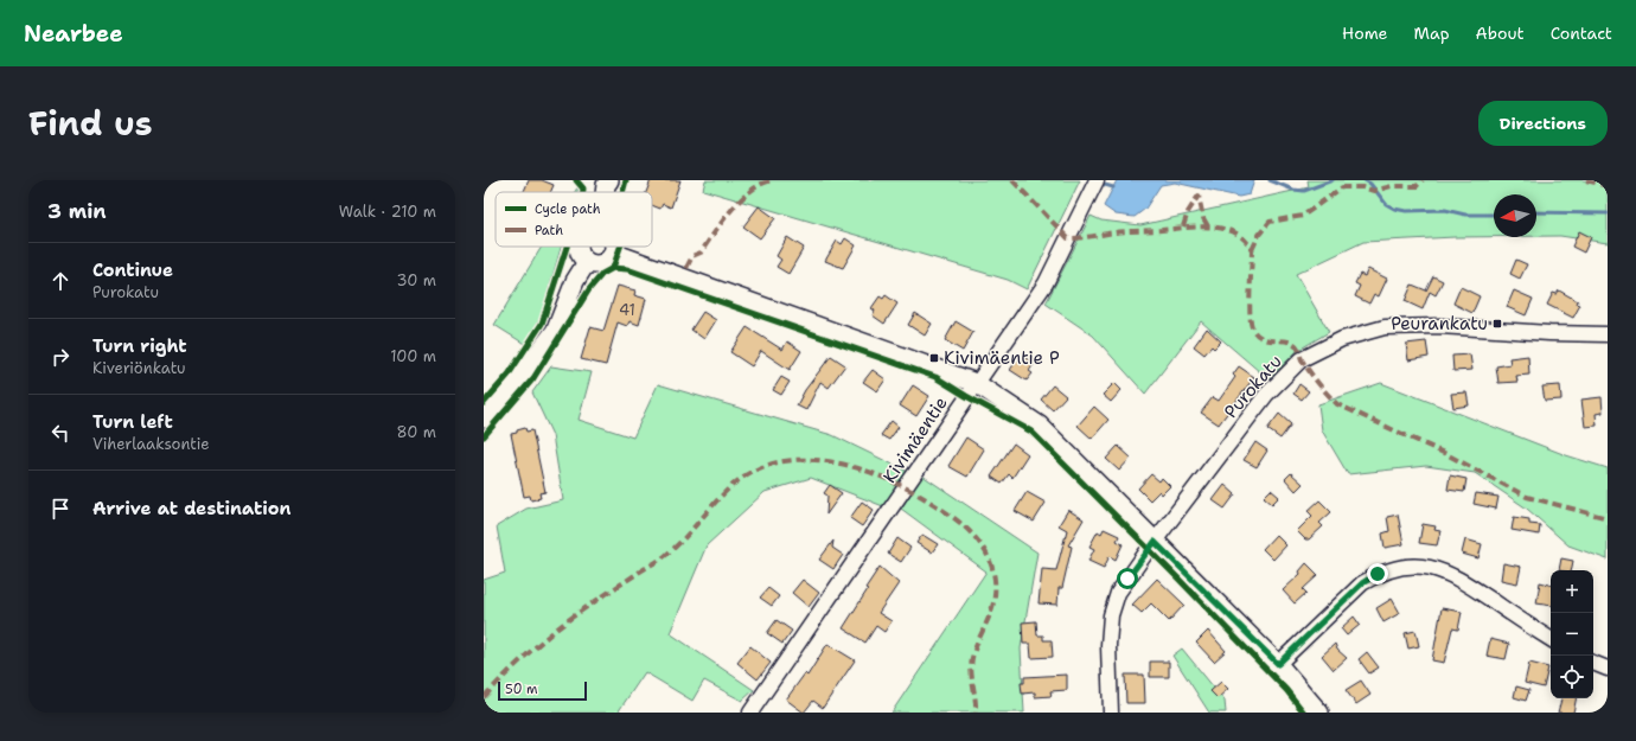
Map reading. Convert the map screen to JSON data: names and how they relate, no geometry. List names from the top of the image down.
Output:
{
  "streets": {
    "street": ["Purokatu", "Kivimäentie"]
  },
  "places": {
    "transit": ["Peurankatu", "Kivimäentie P"]
  },
  "house_numbers": ["41"],
  "legend": ["Cycle path", "Path"],
  "scale_bar": "50 m",
  "north": "left",
  "page": {
    "header": "Nearbee",
    "nav": [
      "Home",
      "Map",
      "About",
      "Contact"
    ],
    "title": "Find us",
    "buttons": "Directions",
    "heading": ["3 min", "Walk · 210 m"],
    "list": [
      ["Continue", "Purokatu", "30 m"],
      ["Turn right", "Kiveriönkatu", "100 m"],
      ["Turn left", "Viherlaaksontie", "80 m"],
      "Arrive at destination"
    ],
    "map_buttons": ["+", "−"],
    "scale": "50 m"
  }
}
